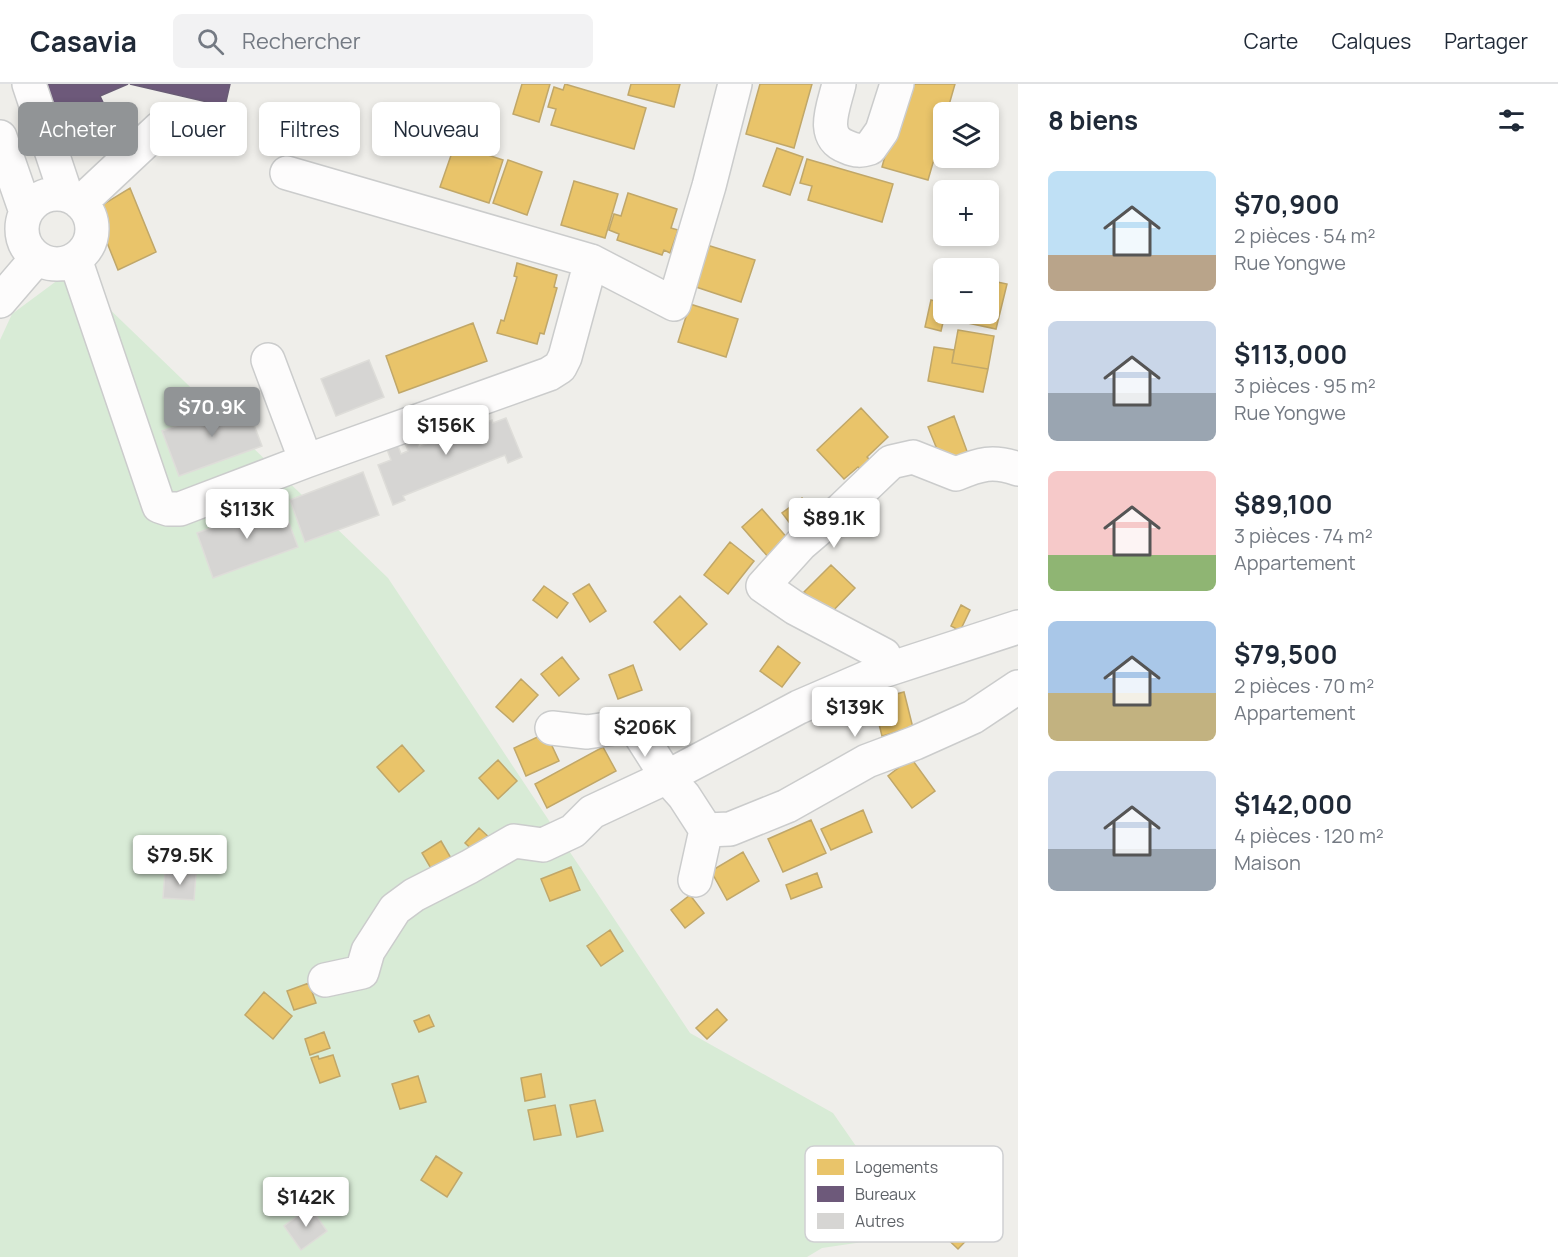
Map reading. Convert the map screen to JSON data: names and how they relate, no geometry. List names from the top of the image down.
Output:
{
  "legend": ["Logements", "Bureaux", "Autres"],
  "page": {
    "header": "Casavia",
    "search": "Rechercher",
    "nav": ["Carte", "Calques", "Partager"],
    "heading": "8 biens",
    "map_buttons": ["+", "−"],
    "chip": [
      "Acheter",
      "Louer",
      "Filtres",
      "Nouveau"
    ],
    "list": [
      {
        "name": "$70,900",
        "note": "2 pièces · 54 m² · Rue Yongwe"
      },
      {
        "name": "$113,000",
        "note": "3 pièces · 95 m² · Rue Yongwe"
      },
      {
        "name": "$89,100",
        "note": "3 pièces · 74 m² · Appartement"
      },
      {
        "name": "$79,500",
        "note": "2 pièces · 70 m² · Appartement"
      },
      {
        "name": "$142,000",
        "note": "4 pièces · 120 m² · Maison"
      }
    ],
    "price": [
      "$70.9K",
      "$156K",
      "$113K",
      "$89.1K",
      "$139K",
      "$206K",
      "$79.5K",
      "$142K"
    ]
  }
}
